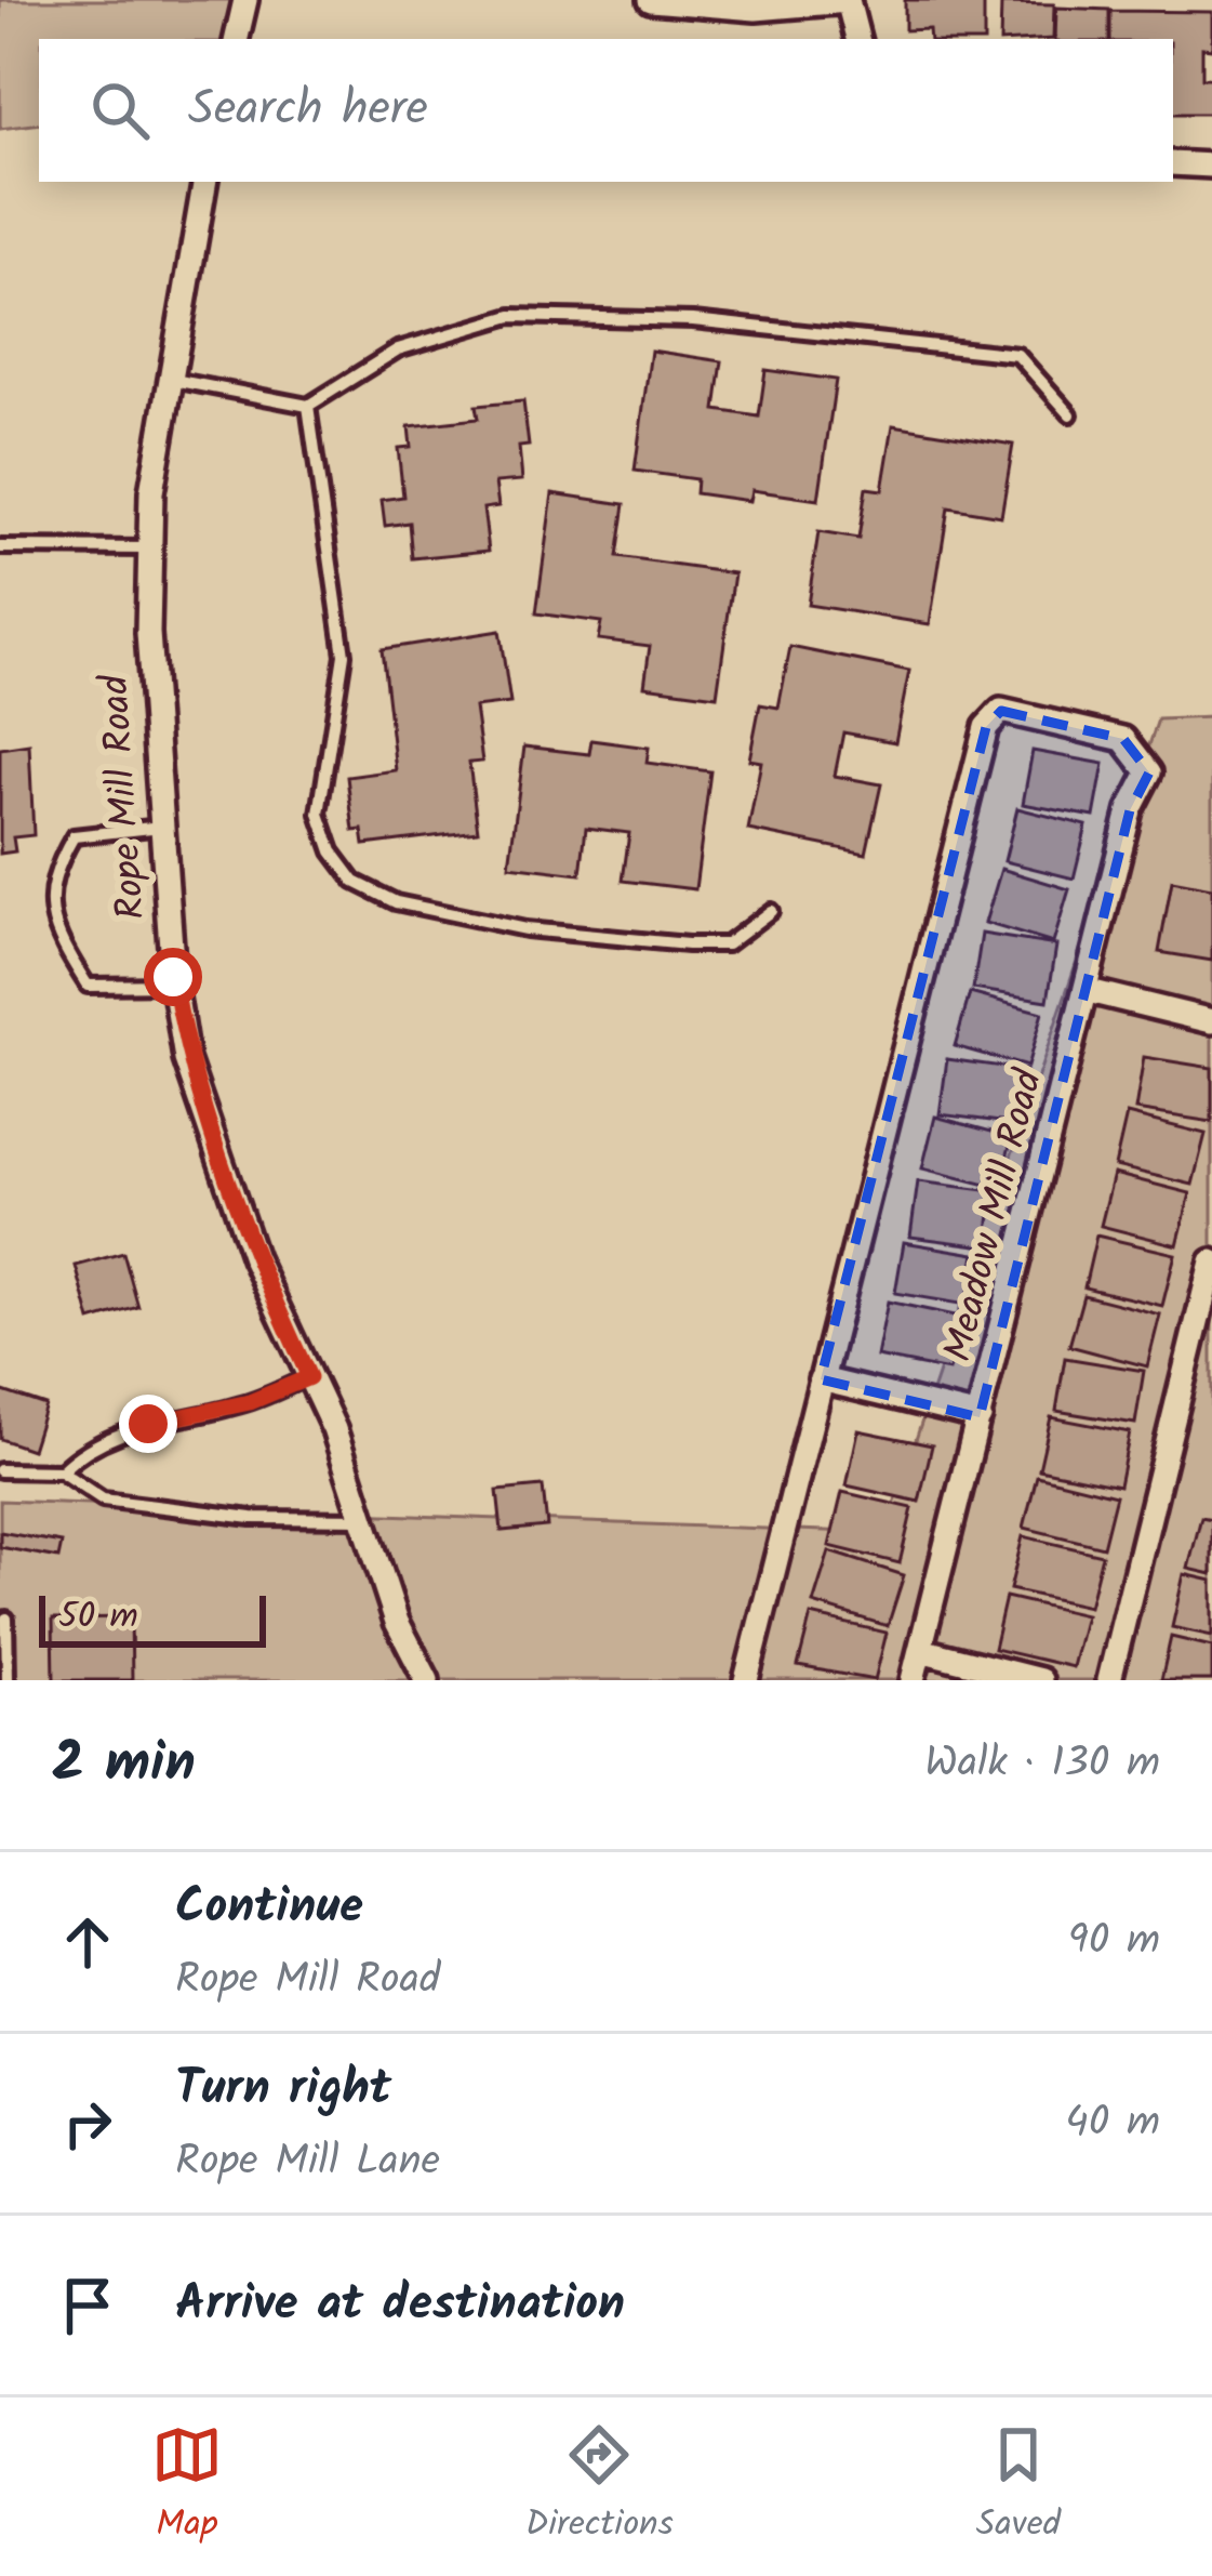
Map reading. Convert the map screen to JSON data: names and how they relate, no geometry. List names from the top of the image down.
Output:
{
  "streets": {
    "street": ["Rope Mill Road", "Meadow Mill Road"]
  },
  "scale_bar": "50 m",
  "page": {
    "search": "Search here",
    "scale": "50 m",
    "heading": ["2 min", "Walk · 130 m"],
    "list": [
      ["Continue", "Rope Mill Road", "90 m"],
      ["Turn right", "Rope Mill Lane", "40 m"],
      "Arrive at destination"
    ],
    "nav": ["Map", "Directions", "Saved"]
  }
}
